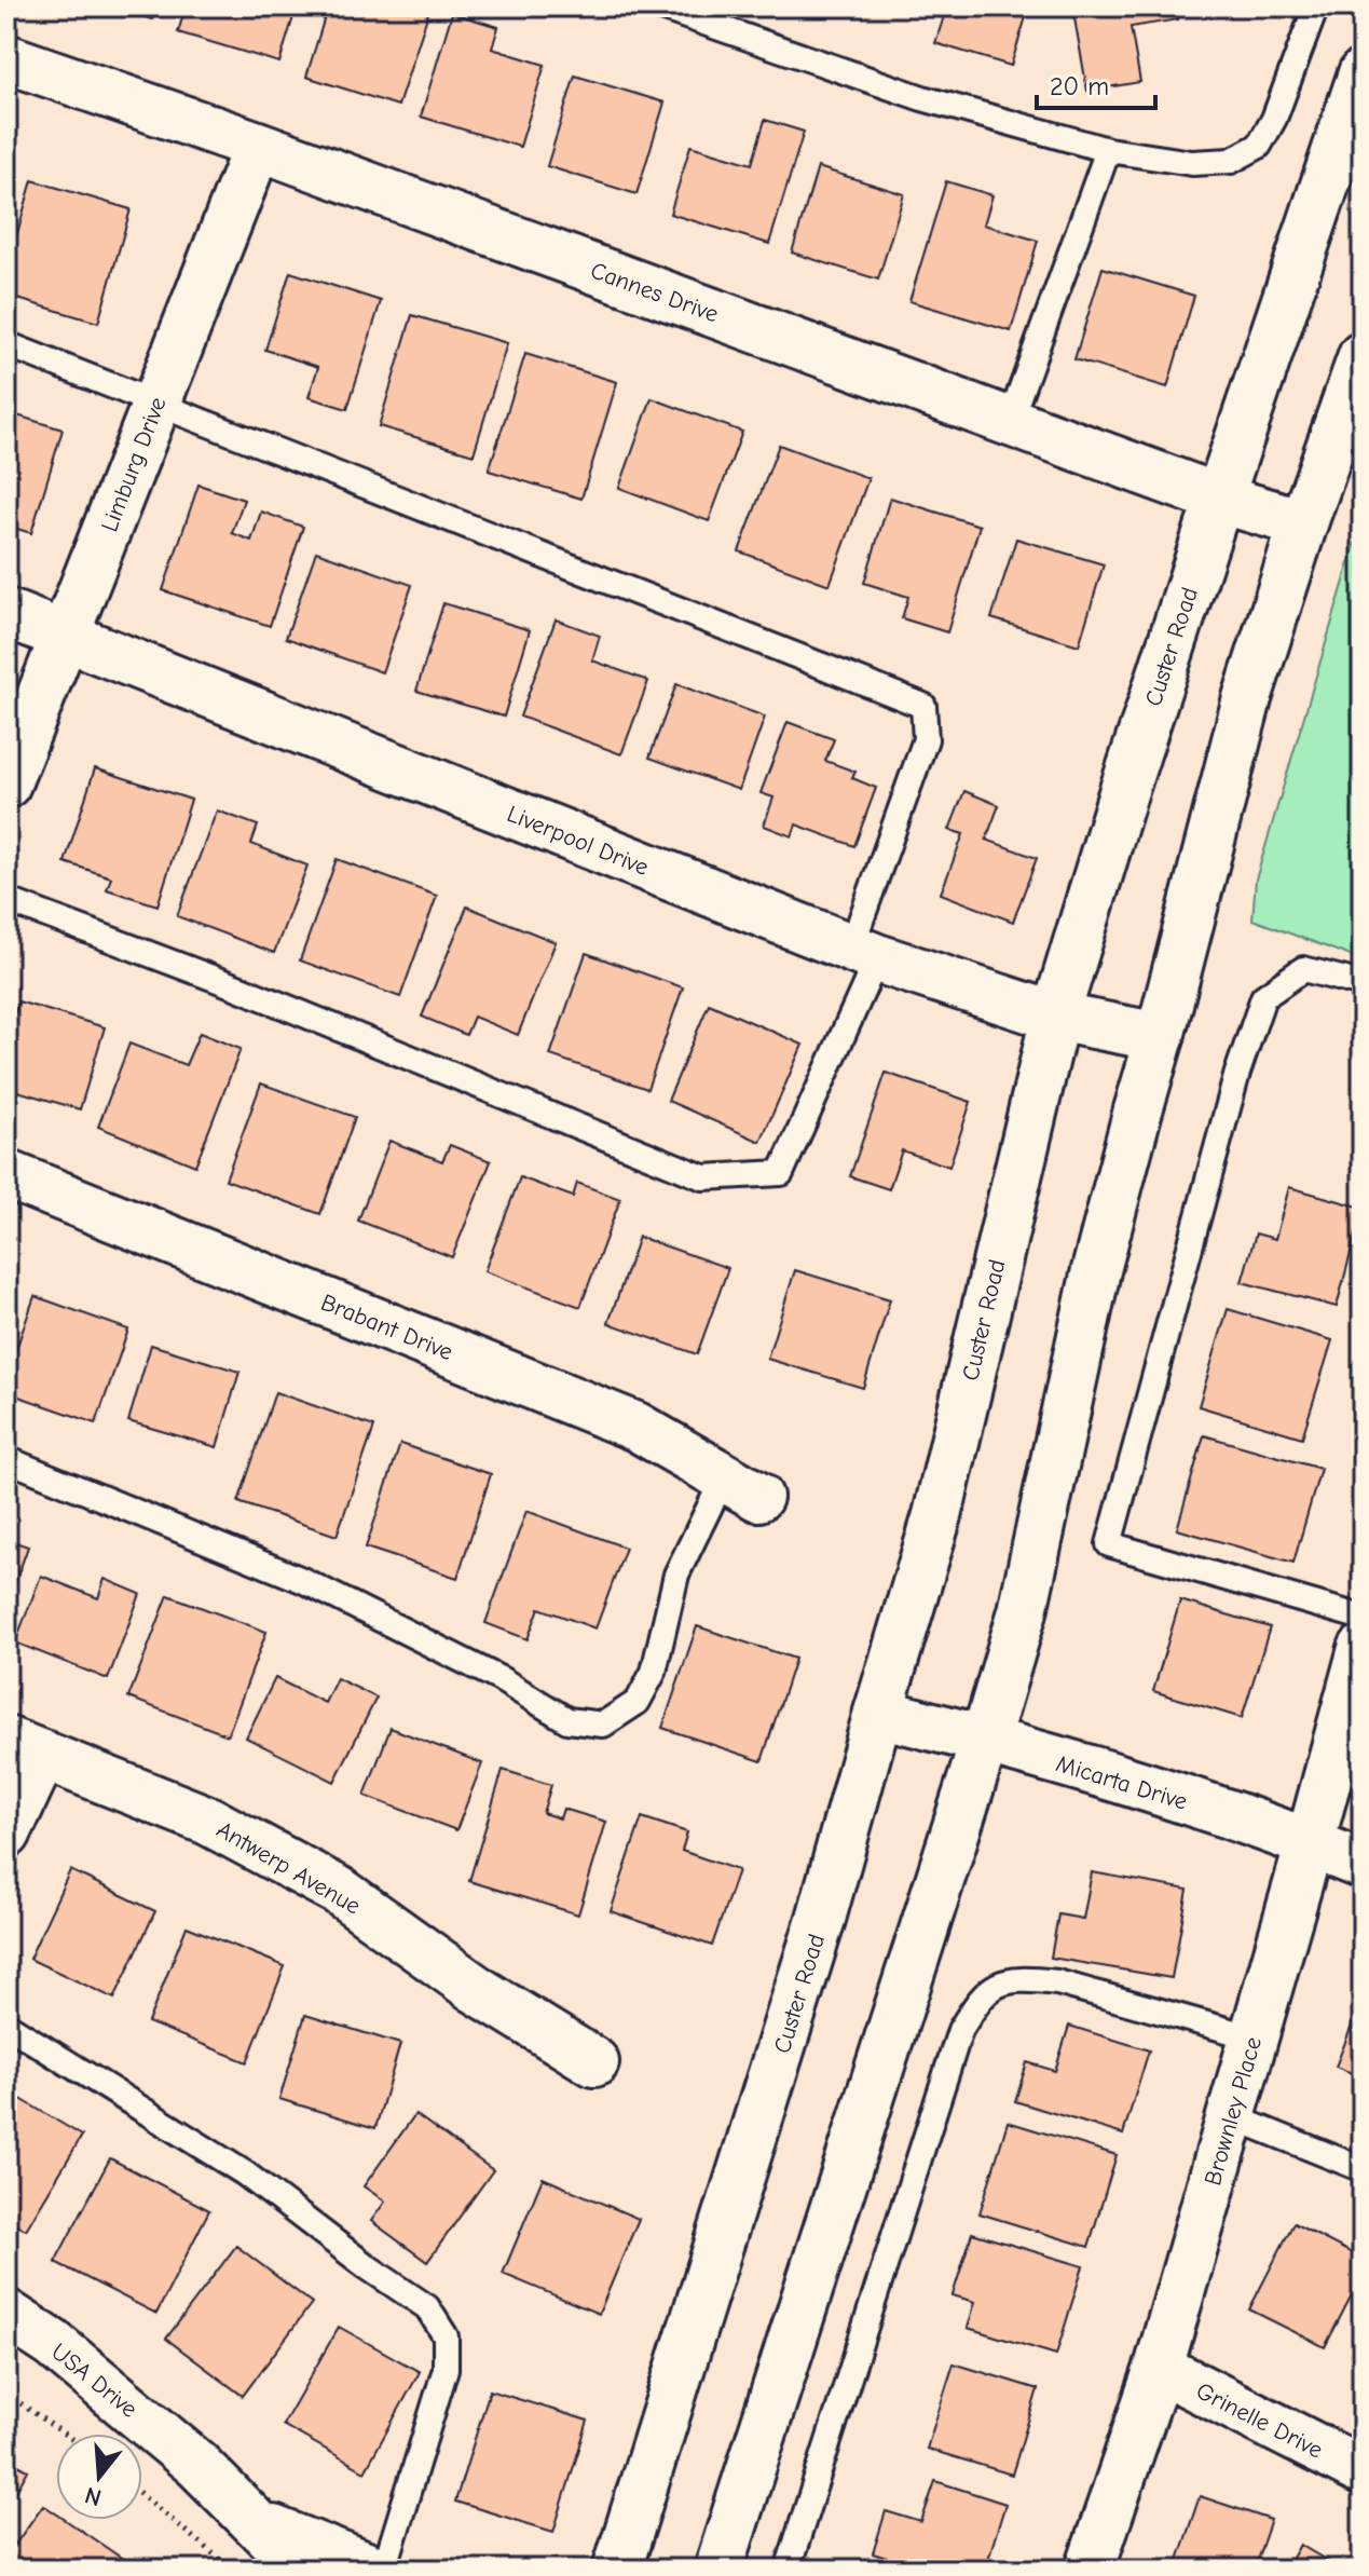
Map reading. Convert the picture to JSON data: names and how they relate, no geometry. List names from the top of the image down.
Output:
{
  "streets": {
    "street": [
      "Cannes Drive",
      "Limburg Drive",
      "Custer Road",
      "Liverpool Drive",
      "Brabant Drive",
      "Micarta Drive",
      "Antwerp Avenue",
      "Brownley Place",
      "USA Drive",
      "Grinelle Drive"
    ]
  },
  "crossings": [
    ["Cannes Drive", "Limburg Drive"],
    ["Cannes Drive", "Custer Road"],
    ["Limburg Drive", "Liverpool Drive"],
    ["Custer Road", "Liverpool Drive"],
    ["Custer Road", "Micarta Drive"],
    ["Micarta Drive", "Brownley Place"],
    ["Brownley Place", "Grinelle Drive"]
  ],
  "scale_bar": "20 m",
  "north": "bottom"
}
